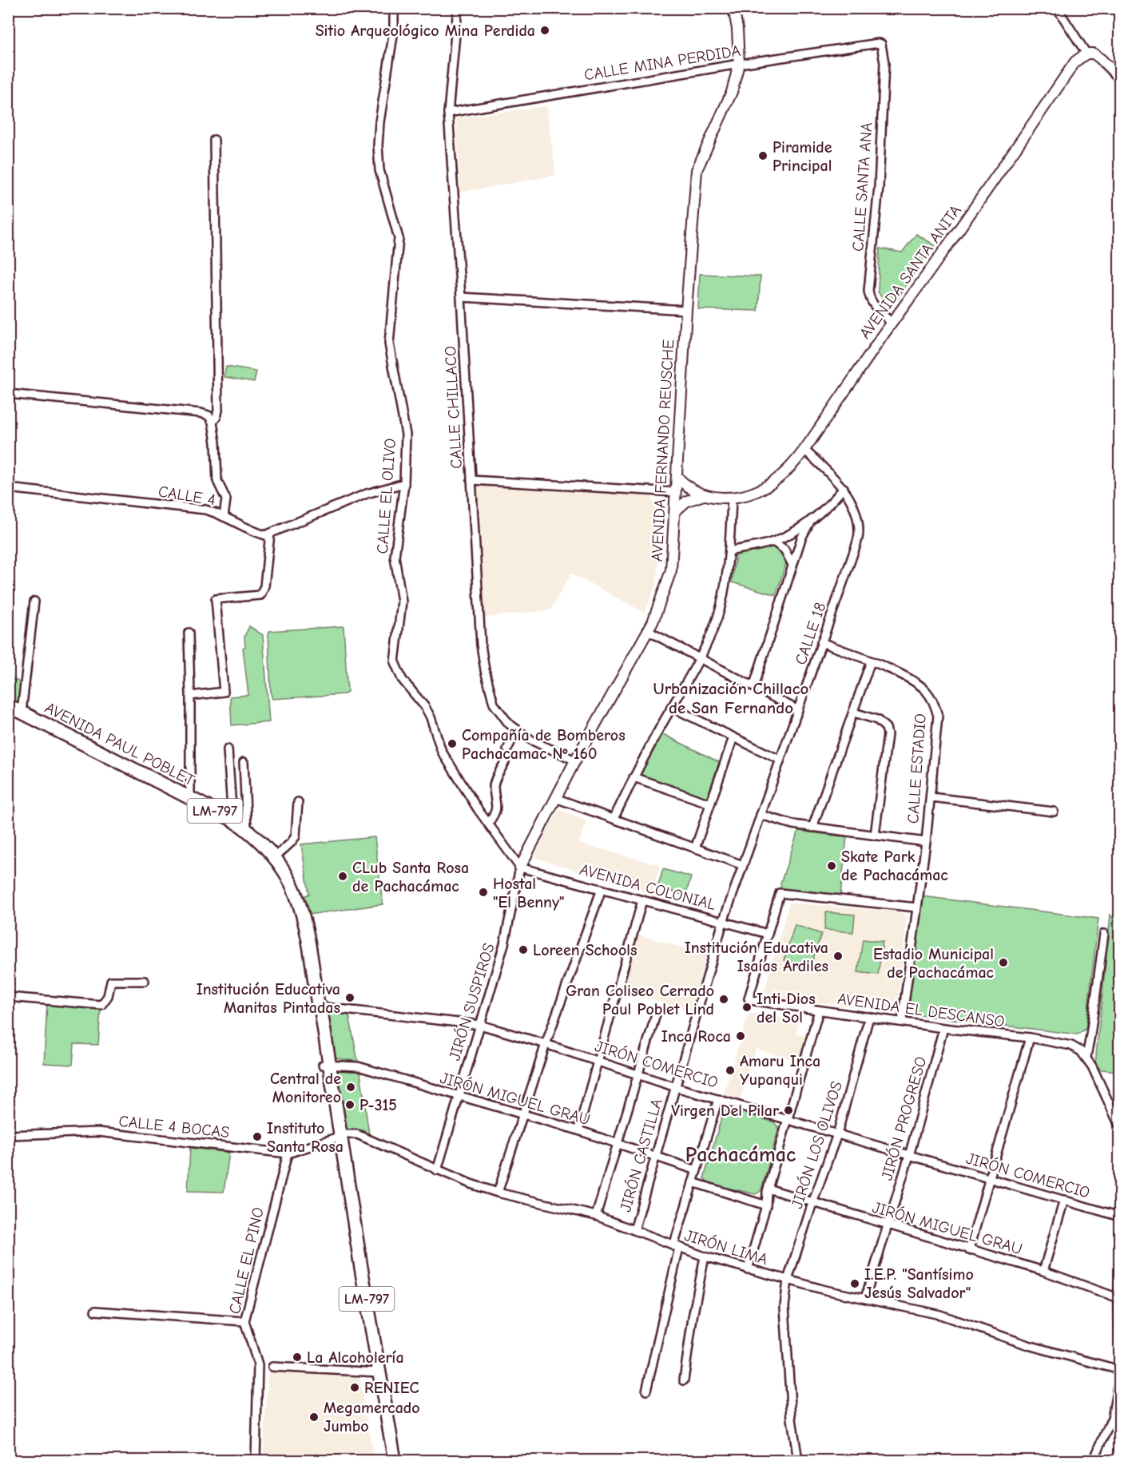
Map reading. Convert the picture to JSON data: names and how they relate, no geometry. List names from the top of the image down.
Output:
{
  "streets": {
    "main road": ["AVENIDA PAUL POBLET", "LM-797"],
    "street": [
      "CALLE MINA PERDIDA",
      "CALLE SANTA ANA",
      "AVENIDA SANTA ANITA",
      "CALLE CHILLACO",
      "AVENIDA FERNANDO REUSCHE",
      "CALLE 4",
      "CALLE EL OLIVO",
      "CALLE 18",
      "CALLE ESTADIO",
      "AVENIDA COLONIAL",
      "JIRÓN SUSPIROS",
      "AVENIDA EL DESCANSO",
      "JIRÓN COMERCIO",
      "JIRÓN MIGUEL GRAU",
      "JIRÓN PROGRESO",
      "CALLE 4 BOCAS",
      "JIRÓN LOS OLIVOS",
      "JIRÓN CASTILLA",
      "JIRÓN LIMA",
      "CALLE EL PINO"
    ]
  },
  "crossings": [
    ["CALLE MINA PERDIDA", "CALLE SANTA ANA"],
    ["CALLE MINA PERDIDA", "CALLE CHILLACO"],
    ["CALLE MINA PERDIDA", "AVENIDA FERNANDO REUSCHE"],
    ["CALLE SANTA ANA", "AVENIDA SANTA ANITA"],
    ["AVENIDA SANTA ANITA", "AVENIDA FERNANDO REUSCHE"],
    ["AVENIDA SANTA ANITA", "CALLE 18"],
    ["CALLE CHILLACO", "AVENIDA FERNANDO REUSCHE"],
    ["AVENIDA FERNANDO REUSCHE", "CALLE EL OLIVO"],
    ["AVENIDA FERNANDO REUSCHE", "AVENIDA COLONIAL"],
    ["AVENIDA FERNANDO REUSCHE", "JIRÓN SUSPIROS"],
    ["CALLE EL OLIVO", "AVENIDA COLONIAL"],
    ["CALLE EL OLIVO", "JIRÓN SUSPIROS"],
    ["CALLE 18", "CALLE ESTADIO"],
    ["CALLE 18", "AVENIDA COLONIAL"],
    ["CALLE 18", "JIRÓN CASTILLA"],
    ["AVENIDA PAUL POBLET", "LM-797"],
    ["AVENIDA PAUL POBLET", "JIRÓN COMERCIO"],
    ["CALLE ESTADIO", "AVENIDA EL DESCANSO"],
    ["LM-797", "JIRÓN COMERCIO"],
    ["LM-797", "JIRÓN MIGUEL GRAU"],
    ["LM-797", "CALLE 4 BOCAS"],
    ["LM-797", "JIRÓN LIMA"],
    ["AVENIDA COLONIAL", "JIRÓN SUSPIROS"],
    ["AVENIDA COLONIAL", "AVENIDA EL DESCANSO"],
    ["AVENIDA COLONIAL", "JIRÓN CASTILLA"],
    ["JIRÓN SUSPIROS", "JIRÓN COMERCIO"],
    ["JIRÓN SUSPIROS", "JIRÓN MIGUEL GRAU"],
    ["JIRÓN SUSPIROS", "JIRÓN LIMA"],
    ["AVENIDA EL DESCANSO", "JIRÓN PROGRESO"],
    ["AVENIDA EL DESCANSO", "JIRÓN LOS OLIVOS"],
    ["JIRÓN COMERCIO", "JIRÓN PROGRESO"],
    ["JIRÓN COMERCIO", "JIRÓN LOS OLIVOS"],
    ["JIRÓN COMERCIO", "JIRÓN CASTILLA"],
    ["JIRÓN MIGUEL GRAU", "JIRÓN PROGRESO"],
    ["JIRÓN MIGUEL GRAU", "JIRÓN LOS OLIVOS"],
    ["JIRÓN MIGUEL GRAU", "JIRÓN CASTILLA"],
    ["JIRÓN PROGRESO", "JIRÓN LIMA"],
    ["CALLE 4 BOCAS", "JIRÓN LIMA"],
    ["CALLE 4 BOCAS", "CALLE EL PINO"],
    ["JIRÓN LOS OLIVOS", "JIRÓN LIMA"],
    ["JIRÓN CASTILLA", "JIRÓN LIMA"]
  ],
  "districts": ["Urbanización Chillaco de San Fernando", "Pachacámac"],
  "places": [
    "Sitio Arqueológico Mina Perdida",
    "Piramide Principal",
    "Compañía de Bomberos Pachacamac Nº 160",
    "Skate Park de Pachacámac",
    "CLub Santa Rosa de Pachacámac",
    "Hostal \"El Benny\"",
    "Loreen Schools",
    "Institución Educativa Isaías Ardiles",
    "Estadio Municipal de Pachacámac",
    "Institución Educativa Manitas Pintadas",
    "Gran Coliseo Cerrado Paul Poblet Lind",
    "Inti Dios del Sol",
    "Inca Roca",
    "Amaru Inca Yupanqui",
    "Central de Monitoreo",
    "P-315",
    "Virgen Del Pilar",
    "Instituto Santa Rosa",
    "I.E.P. \"Santísimo Jesús Salvador\"",
    "La Alcoholería",
    "RENIEC",
    "Megamercado Jumbo"
  ]
}
